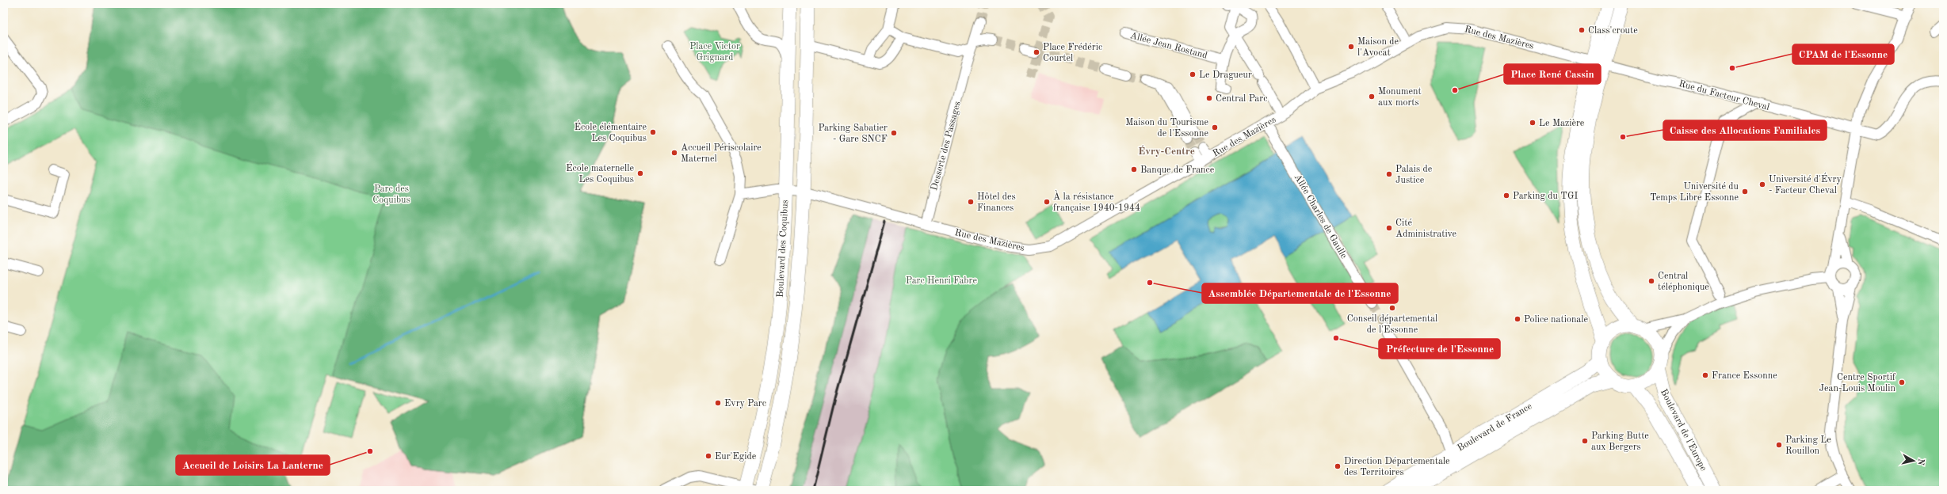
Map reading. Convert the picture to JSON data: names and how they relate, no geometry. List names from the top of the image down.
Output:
{
  "streets": {
    "main road": ["Boulevard des Coquibus", "Boulevard de France", "Boulevard de l'Europe"],
    "street": [
      "Rue des Mazières",
      "Allée Jean Rostand",
      "Rue du Facteur Cheval",
      "Desserte des Passages",
      "Allée Charles de Gaulle"
    ]
  },
  "crossings": [
    ["Rue des Mazières", "Rue du Facteur Cheval"],
    ["Rue des Mazières", "Desserte des Passages"],
    ["Rue des Mazières", "Boulevard des Coquibus"],
    ["Boulevard de France", "Boulevard de l'Europe"]
  ],
  "districts": ["Évry-Centre"],
  "parks": ["Place Victor Grignard", "Parc des Coquibus", "Parc Henri Fabre"],
  "places": [
    "Class'croute",
    "Maison de l'Avocat",
    "Place Frédéric Courtel",
    "CPAM de l'Essonne",
    "Le Dragueur",
    "Place René Cassin",
    "Monument aux morts",
    "Central Parc",
    "Le Mazière",
    "Maison du Tourisme de l'Essonne",
    "École élémentaire Les Coquibus",
    "Parking Sabatier - Gare SNCF",
    "Caisse des Allocations Familiales",
    "Accueil Périscolaire Maternel",
    "Banque de France",
    "École maternelle Les Coquibus",
    "Palais de Justice",
    "Université d'Évry - Facteur Cheval",
    "Université du Temps Libre Essonne",
    "Parking du TGI",
    "Hôtel des Finances",
    "À la résistance française 1940-1944",
    "Cité Administrative",
    "Central téléphonique",
    "Assemblée Départementale de l'Essonne",
    "Conseil départemental de l'Essonne",
    "Police nationale",
    "Préfecture de l'Essonne",
    "France Essonne",
    "Centre Sportif Jean-Louis Moulin",
    "Evry Parc",
    "Parking Butte aux Bergers",
    "Parking Le Rouillon",
    "Accueil de Loisirs La Lanterne",
    "Eur'Egide",
    "Direction Départementale des Territoires"
  ],
  "north": "right"
}
